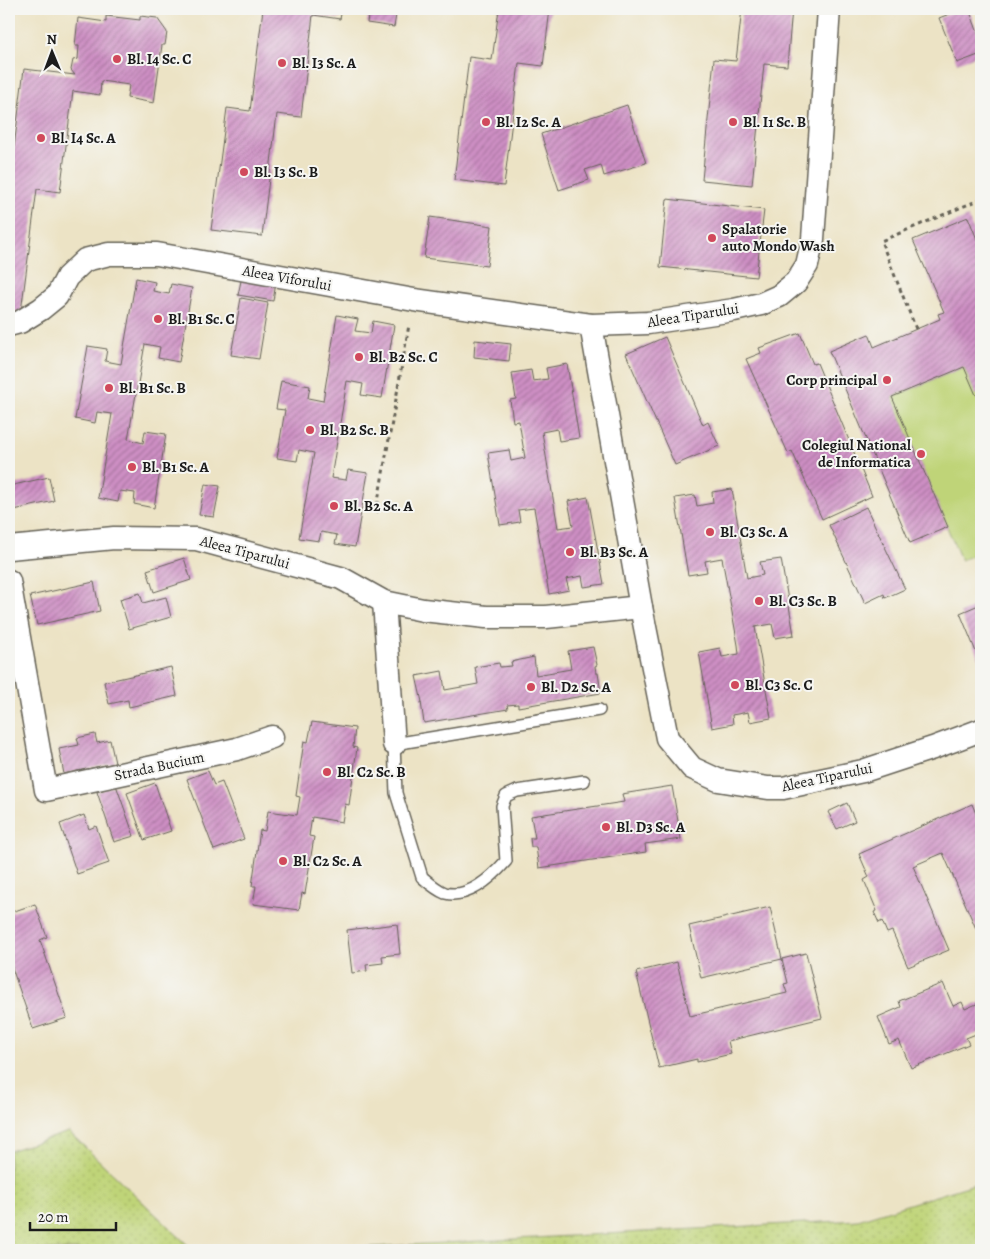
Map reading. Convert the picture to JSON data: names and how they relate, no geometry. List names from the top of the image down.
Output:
{
  "streets": {
    "street": ["Aleea Viforului", "Aleea Tiparului", "Strada Bucium"]
  },
  "crossings": [
    ["Aleea Viforului", "Aleea Tiparului"]
  ],
  "places": [
    "Bl. I4 Sc. C",
    "Bl. I3 Sc. A",
    "Bl. I2 Sc. A",
    "Bl. I1 Sc. B",
    "Bl. I4 Sc. A",
    "Bl. I3 Sc. B",
    "Spalatorie auto Mondo Wash",
    "Bl. B1 Sc. C",
    "Bl. B2 Sc. C",
    "Corp principal",
    "Bl. B1 Sc. B",
    "Bl. B2 Sc. B",
    "Colegiul National de Informatica",
    "Bl. B1 Sc. A",
    "Bl. B2 Sc. A",
    "Bl. C3 Sc. A",
    "Bl. B3 Sc. A",
    "Bl. C3 Sc. B",
    "Bl. C3 Sc. C",
    "Bl. D2 Sc. A",
    "Bl. C2 Sc. B",
    "Bl. D3 Sc. A",
    "Bl. C2 Sc. A"
  ],
  "scale_bar": "20 m",
  "north": "top"
}
